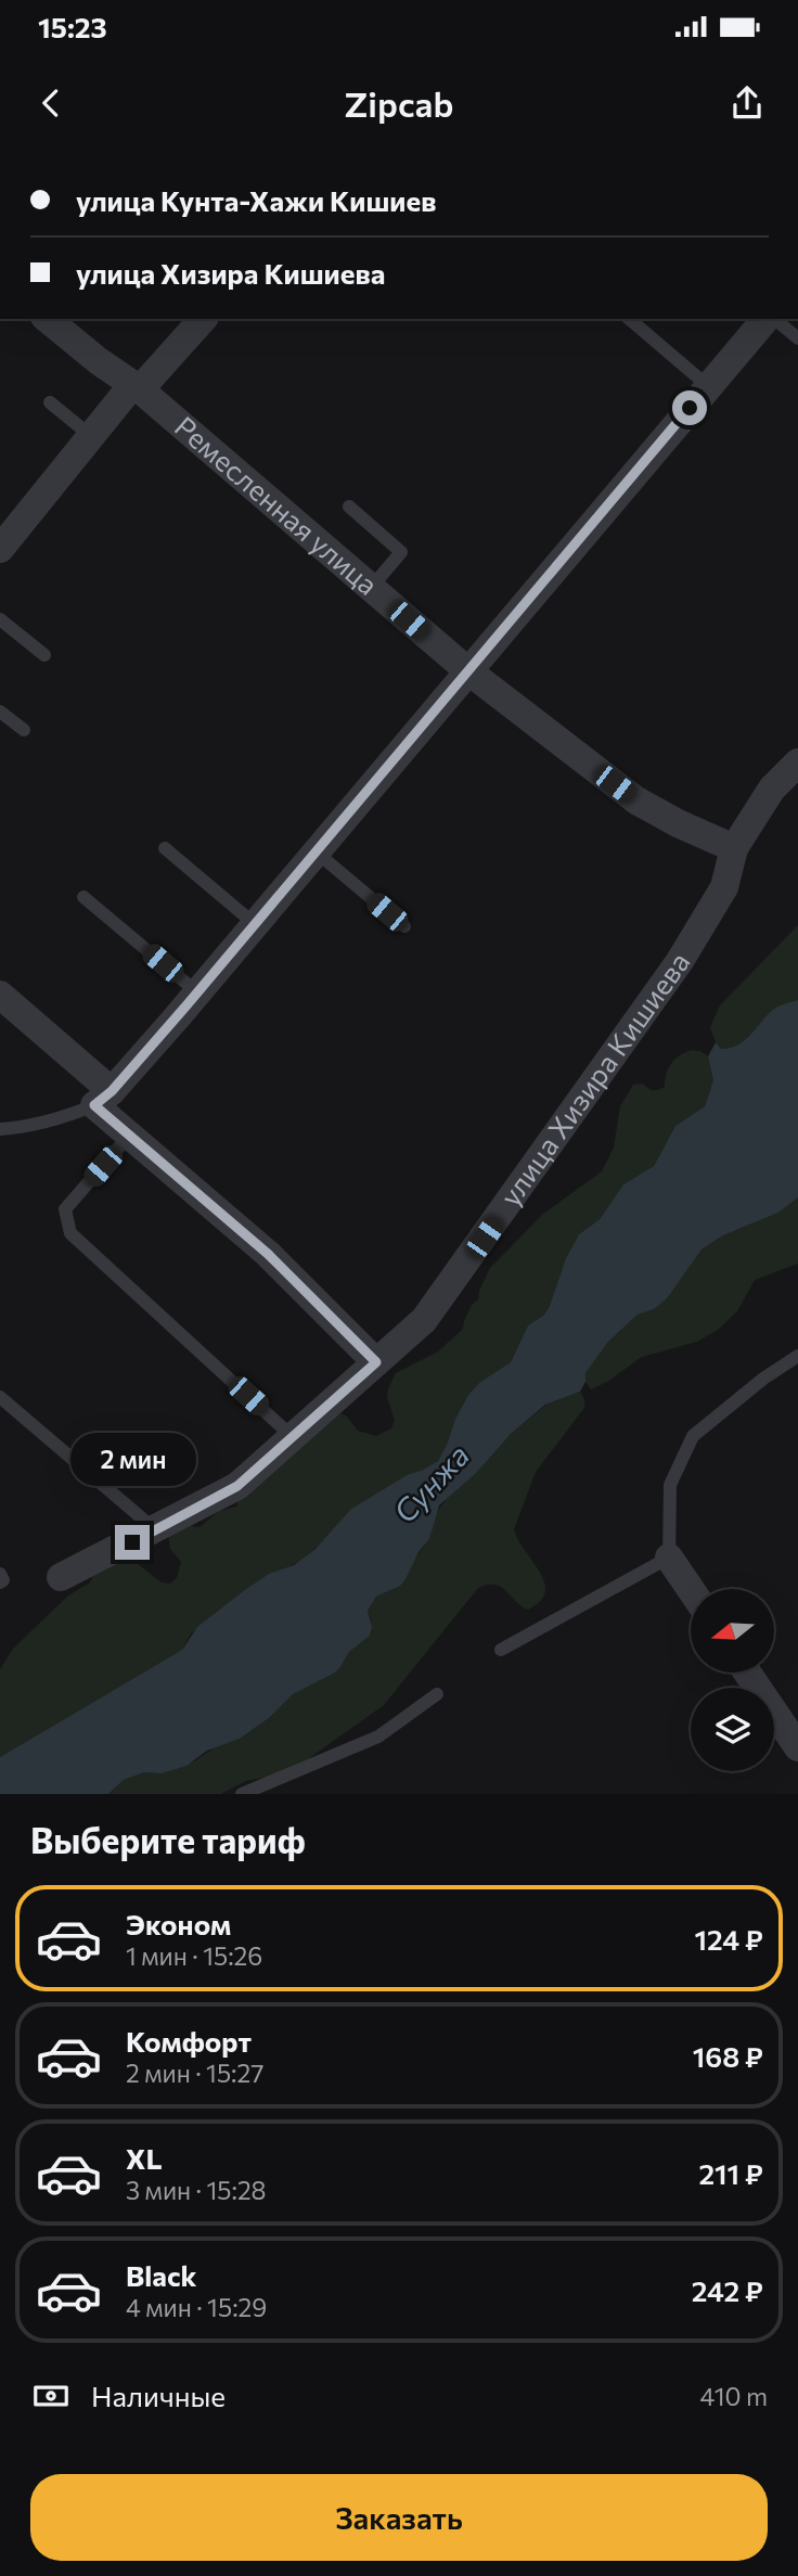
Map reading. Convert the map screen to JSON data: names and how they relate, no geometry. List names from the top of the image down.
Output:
{
  "streets": {
    "street": ["Ремесленная улица", "улица Хизира Кишиева"]
  },
  "crossings": [
    ["Ремесленная улица", "улица Хизира Кишиева"]
  ],
  "water": ["Сунжа"],
  "north": "left",
  "page": {
    "status": "15:23",
    "header": "Zipcab",
    "banner": ["улица Кунта-Хажи Кишиев", "улица Хизира Кишиева"],
    "bubble": "2 мин",
    "heading": "Выберите тариф",
    "list": [
      {
        "name": "Эконом",
        "note": "1 мин · 15:26",
        "value": "124 ₽"
      },
      {
        "name": "Комфорт",
        "note": "2 мин · 15:27",
        "value": "168 ₽"
      },
      {
        "name": "XL",
        "note": "3 мин · 15:28",
        "value": "211 ₽"
      },
      {
        "name": "Black",
        "note": "4 мин · 15:29",
        "value": "242 ₽"
      }
    ],
    "pay": ["Наличные", "410 m"],
    "buttons": "Заказать"
  }
}
